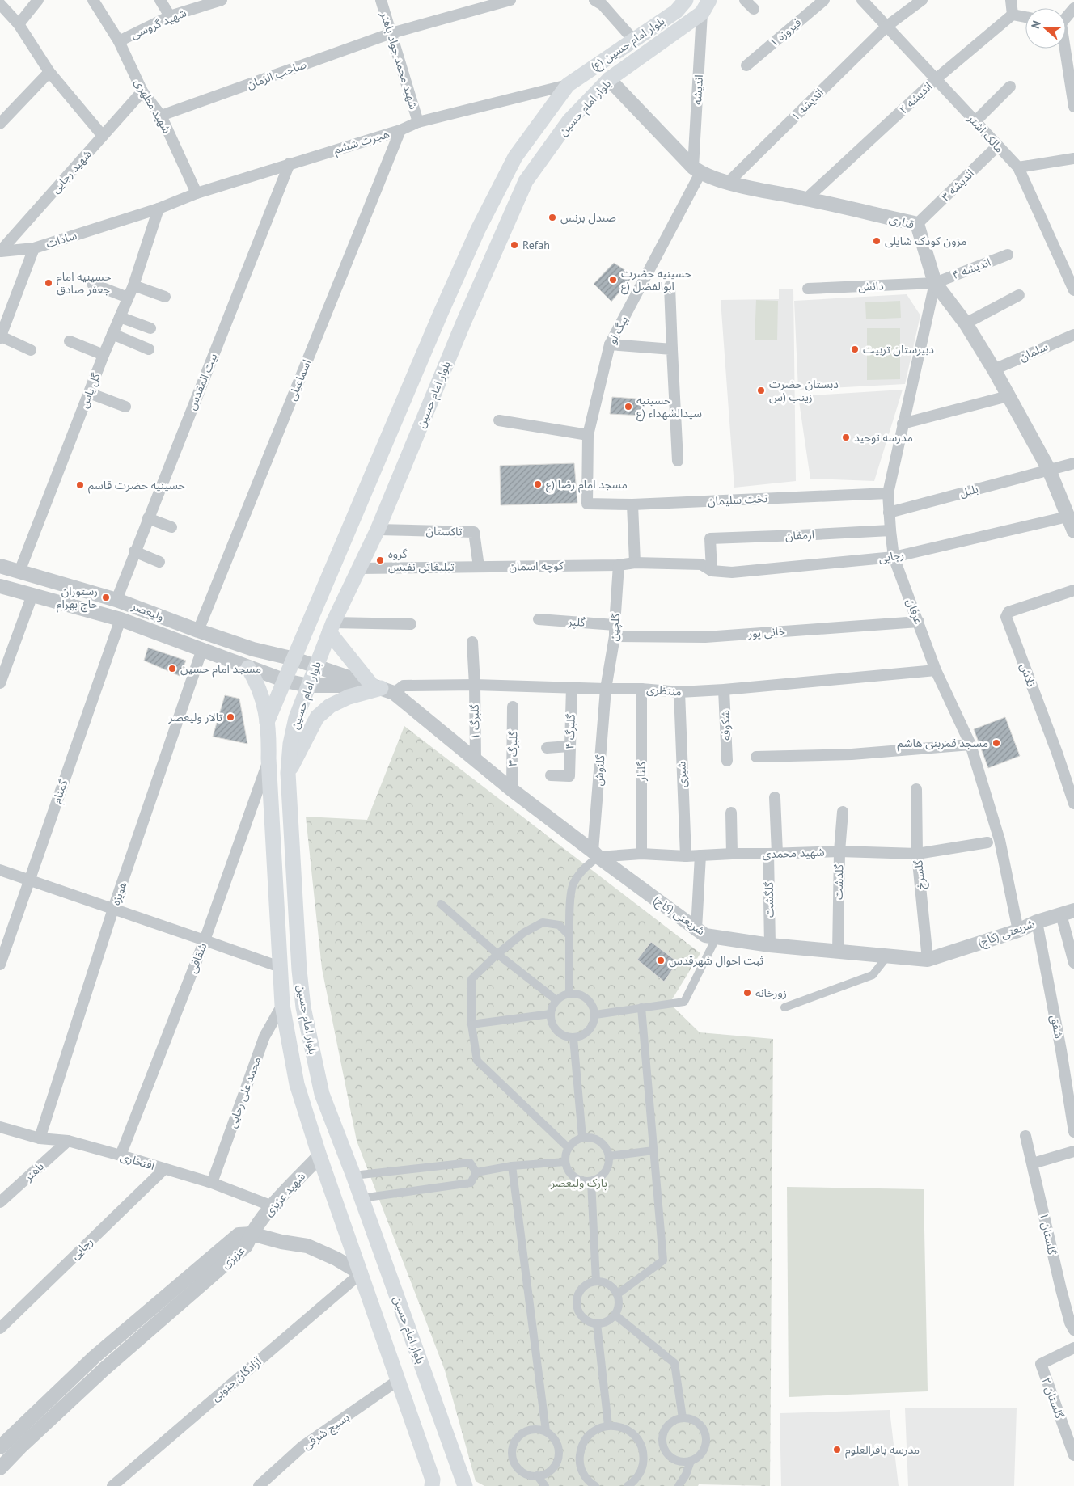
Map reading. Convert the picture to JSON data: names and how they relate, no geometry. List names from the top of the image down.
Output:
{
  "streets": {
    "main road": ["بلوار امام حسین (ع)", "بلوار امام حسین"],
    "street": [
      "شهید گروسی",
      "فیروزه ۱",
      "شهید محمد جواد باهنر",
      "صاحب الزمان",
      "اندیشه",
      "اندیشه ۲",
      "اندیشه ۱",
      "شهید مطهری",
      "مالک اشتر",
      "هجرت ششم",
      "شهید رجایی",
      "اندیشه ۳",
      "قناری",
      "سادات",
      "اندیشه ۴",
      "دانش",
      "بیگ لو",
      "سلمان",
      "اسماعیلی",
      "بیت المقدس",
      "گل یاس",
      "بلبل",
      "تخت سلیمان",
      "تاکستان",
      "ارمغان",
      "رجایی",
      "کوچه اسمان",
      "ولیعصر",
      "عرفان",
      "گلپر",
      "گلچین",
      "خانی پور",
      "تلاش",
      "منتظری",
      "گلبرگ ۱",
      "شکوفه",
      "گلبرگ ۴",
      "گلبرگ ۳",
      "گلنوش",
      "گلنار",
      "شیری",
      "گمنام",
      "شهید محمدی",
      "گلسرخ",
      "گلدشت",
      "هویزه",
      "گلگشت",
      "شریعتی (کاج)",
      "شقاقی",
      "شفق",
      "محمد علی رجایی",
      "افتخاری",
      "باهنر",
      "شهید عزیزی",
      "گلستان ۱",
      "عزیزی",
      "آزادگان جنوبی",
      "گلستان ۲",
      "بسیج شرقی"
    ]
  },
  "crossings": [
    ["شهید گروسی", "شهید مطهری"],
    ["بلوار امام حسین (ع)", "بلوار امام حسین"],
    ["بلوار امام حسین (ع)", "هجرت ششم"],
    ["شهید محمد جواد باهنر", "صاحب الزمان"],
    ["شهید محمد جواد باهنر", "هجرت ششم"],
    ["صاحب الزمان", "شهید مطهری"],
    ["اندیشه", "بلوار امام حسین"],
    ["اندیشه", "قناری"],
    ["اندیشه", "بیگ لو"],
    ["اندیشه ۲", "مالک اشتر"],
    ["اندیشه ۲", "قناری"],
    ["اندیشه ۱", "مالک اشتر"],
    ["اندیشه ۱", "قناری"],
    ["شهید مطهری", "هجرت ششم"],
    ["شهید مطهری", "شهید رجایی"],
    ["بلوار امام حسین", "هجرت ششم"],
    ["بلوار امام حسین", "قناری"],
    ["بلوار امام حسین", "تاکستان"],
    ["بلوار امام حسین", "کوچه اسمان"],
    ["بلوار امام حسین", "ولیعصر"],
    ["بلوار امام حسین", "شریعتی (کاج)"],
    ["بلوار امام حسین", "شقاقی"],
    ["بلوار امام حسین", "محمد علی رجایی"],
    ["بلوار امام حسین", "شهید عزیزی"],
    ["بلوار امام حسین", "آزادگان جنوبی"],
    ["بلوار امام حسین", "بسیج شرقی"],
    ["مالک اشتر", "اندیشه ۳"],
    ["هجرت ششم", "سادات"],
    ["هجرت ششم", "اسماعیلی"],
    ["هجرت ششم", "بیت المقدس"],
    ["هجرت ششم", "گل یاس"],
    ["اندیشه ۳", "قناری"],
    ["قناری", "اندیشه ۴"],
    ["قناری", "دانش"],
    ["قناری", "بیگ لو"],
    ["قناری", "سلمان"],
    ["قناری", "بلبل"],
    ["قناری", "رجایی"],
    ["قناری", "عرفان"],
    ["سادات", "گل یاس"],
    ["اندیشه ۴", "دانش"],
    ["اندیشه ۴", "عرفان"],
    ["دانش", "عرفان"],
    ["بیگ لو", "تخت سلیمان"],
    ["اسماعیلی", "ولیعصر"],
    ["بیت المقدس", "ولیعصر"],
    ["گل یاس", "ولیعصر"],
    ["بلبل", "عرفان"],
    ["تخت سلیمان", "عرفان"],
    ["تاکستان", "کوچه اسمان"],
    ["ارمغان", "رجایی"],
    ["ارمغان", "کوچه اسمان"],
    ["ارمغان", "عرفان"],
    ["رجایی", "کوچه اسمان"],
    ["رجایی", "عرفان"],
    ["رجایی", "افتخاری"],
    ["کوچه اسمان", "گلچین"],
    ["ولیعصر", "منتظری"],
    ["ولیعصر", "گمنام"],
    ["ولیعصر", "هویزه"],
    ["ولیعصر", "شریعتی (کاج)"],
    ["عرفان", "خانی پور"],
    ["عرفان", "منتظری"],
    ["عرفان", "شریعتی (کاج)"],
    ["گلپر", "گلچین"],
    ["گلپر", "خانی پور"],
    ["گلچین", "خانی پور"],
    ["گلچین", "منتظری"],
    ["گلچین", "گلنوش"],
    ["منتظری", "گلبرگ ۱"],
    ["منتظری", "شکوفه"],
    ["منتظری", "گلبرگ ۴"],
    ["منتظری", "گلنوش"],
    ["منتظری", "گلنار"],
    ["منتظری", "شیری"],
    ["منتظری", "شریعتی (کاج)"],
    ["گلبرگ ۱", "شریعتی (کاج)"],
    ["گلبرگ ۳", "شریعتی (کاج)"],
    ["گلنوش", "شهید محمدی"],
    ["گلنوش", "شریعتی (کاج)"],
    ["گلنار", "شهید محمدی"],
    ["شیری", "شهید محمدی"],
    ["شهید محمدی", "گلسرخ"],
    ["شهید محمدی", "گلدشت"],
    ["شهید محمدی", "گلگشت"],
    ["شهید محمدی", "شریعتی (کاج)"],
    ["گلسرخ", "شریعتی (کاج)"],
    ["گلدشت", "شریعتی (کاج)"],
    ["هویزه", "افتخاری"],
    ["گلگشت", "شریعتی (کاج)"],
    ["شریعتی (کاج)", "شفق"],
    ["شقاقی", "افتخاری"],
    ["محمد علی رجایی", "افتخاری"],
    ["افتخاری", "باهنر"],
    ["افتخاری", "شهید عزیزی"],
    ["شهید عزیزی", "عزیزی"]
  ],
  "parks": ["پارک ولیعصر"],
  "places": [
    "صندل برنس",
    "مزون کودک شایلی",
    "Refah",
    "حسینیه حضرت ابوالفضل (ع",
    "حسینیه امام جعفر صادق",
    "دبیرستان تربیت",
    "دبستان حضرت زینب (س",
    "حسینیه سیدالشهداء (ع",
    "مدرسه توحید",
    "مسجد امام رضا (ع",
    "حسینیه حضرت قاسم",
    "گروه تبلیغاتی نفیس",
    "رستوران حاج بهرام",
    "مسجد امام حسین",
    "تالار ولیعصر",
    "مسجد قمربنی هاشم",
    "ثبت احوال شهرقدس",
    "زورخانه",
    "مدرسه باقرالعلوم"
  ],
  "north": "left"
}
